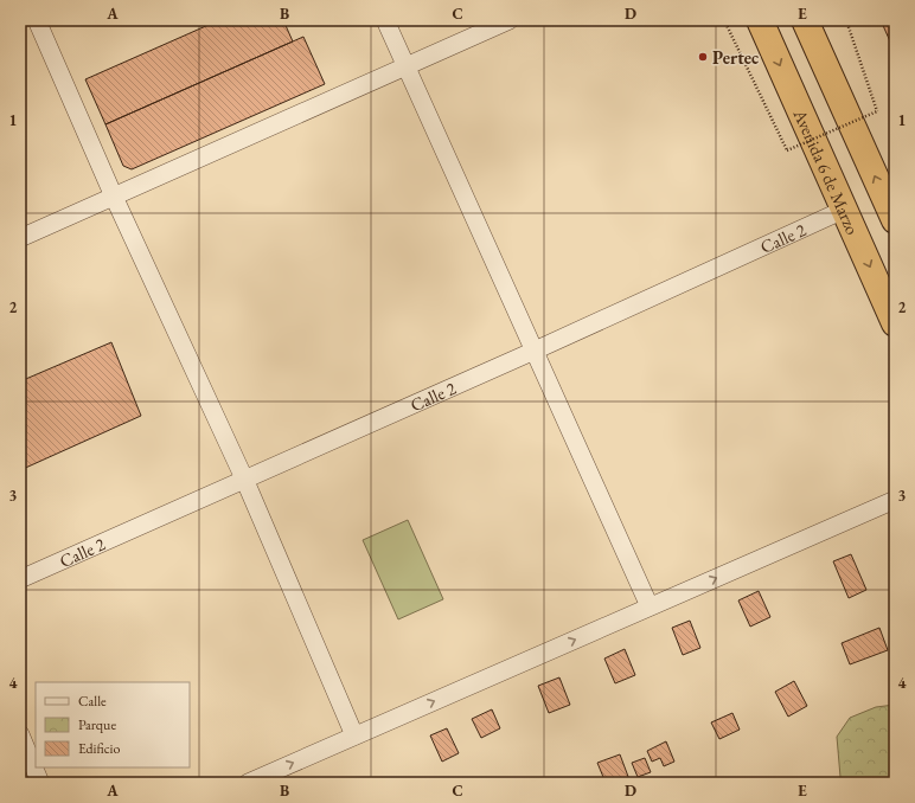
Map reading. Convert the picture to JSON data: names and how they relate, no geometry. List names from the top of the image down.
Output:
{
  "streets": {
    "highway": ["Avenida 6 de Marzo"],
    "street": ["Calle 2"]
  },
  "crossings": [
    ["Avenida 6 de Marzo", "Calle 2"]
  ],
  "places": ["Pertec"],
  "legend": ["Calle", "Parque", "Edificio"],
  "grid": {
    "columns": [
      "A",
      "B",
      "C",
      "D",
      "E"
    ],
    "rows": [
      "1",
      "2",
      "3",
      "4"
    ]
  }
}
